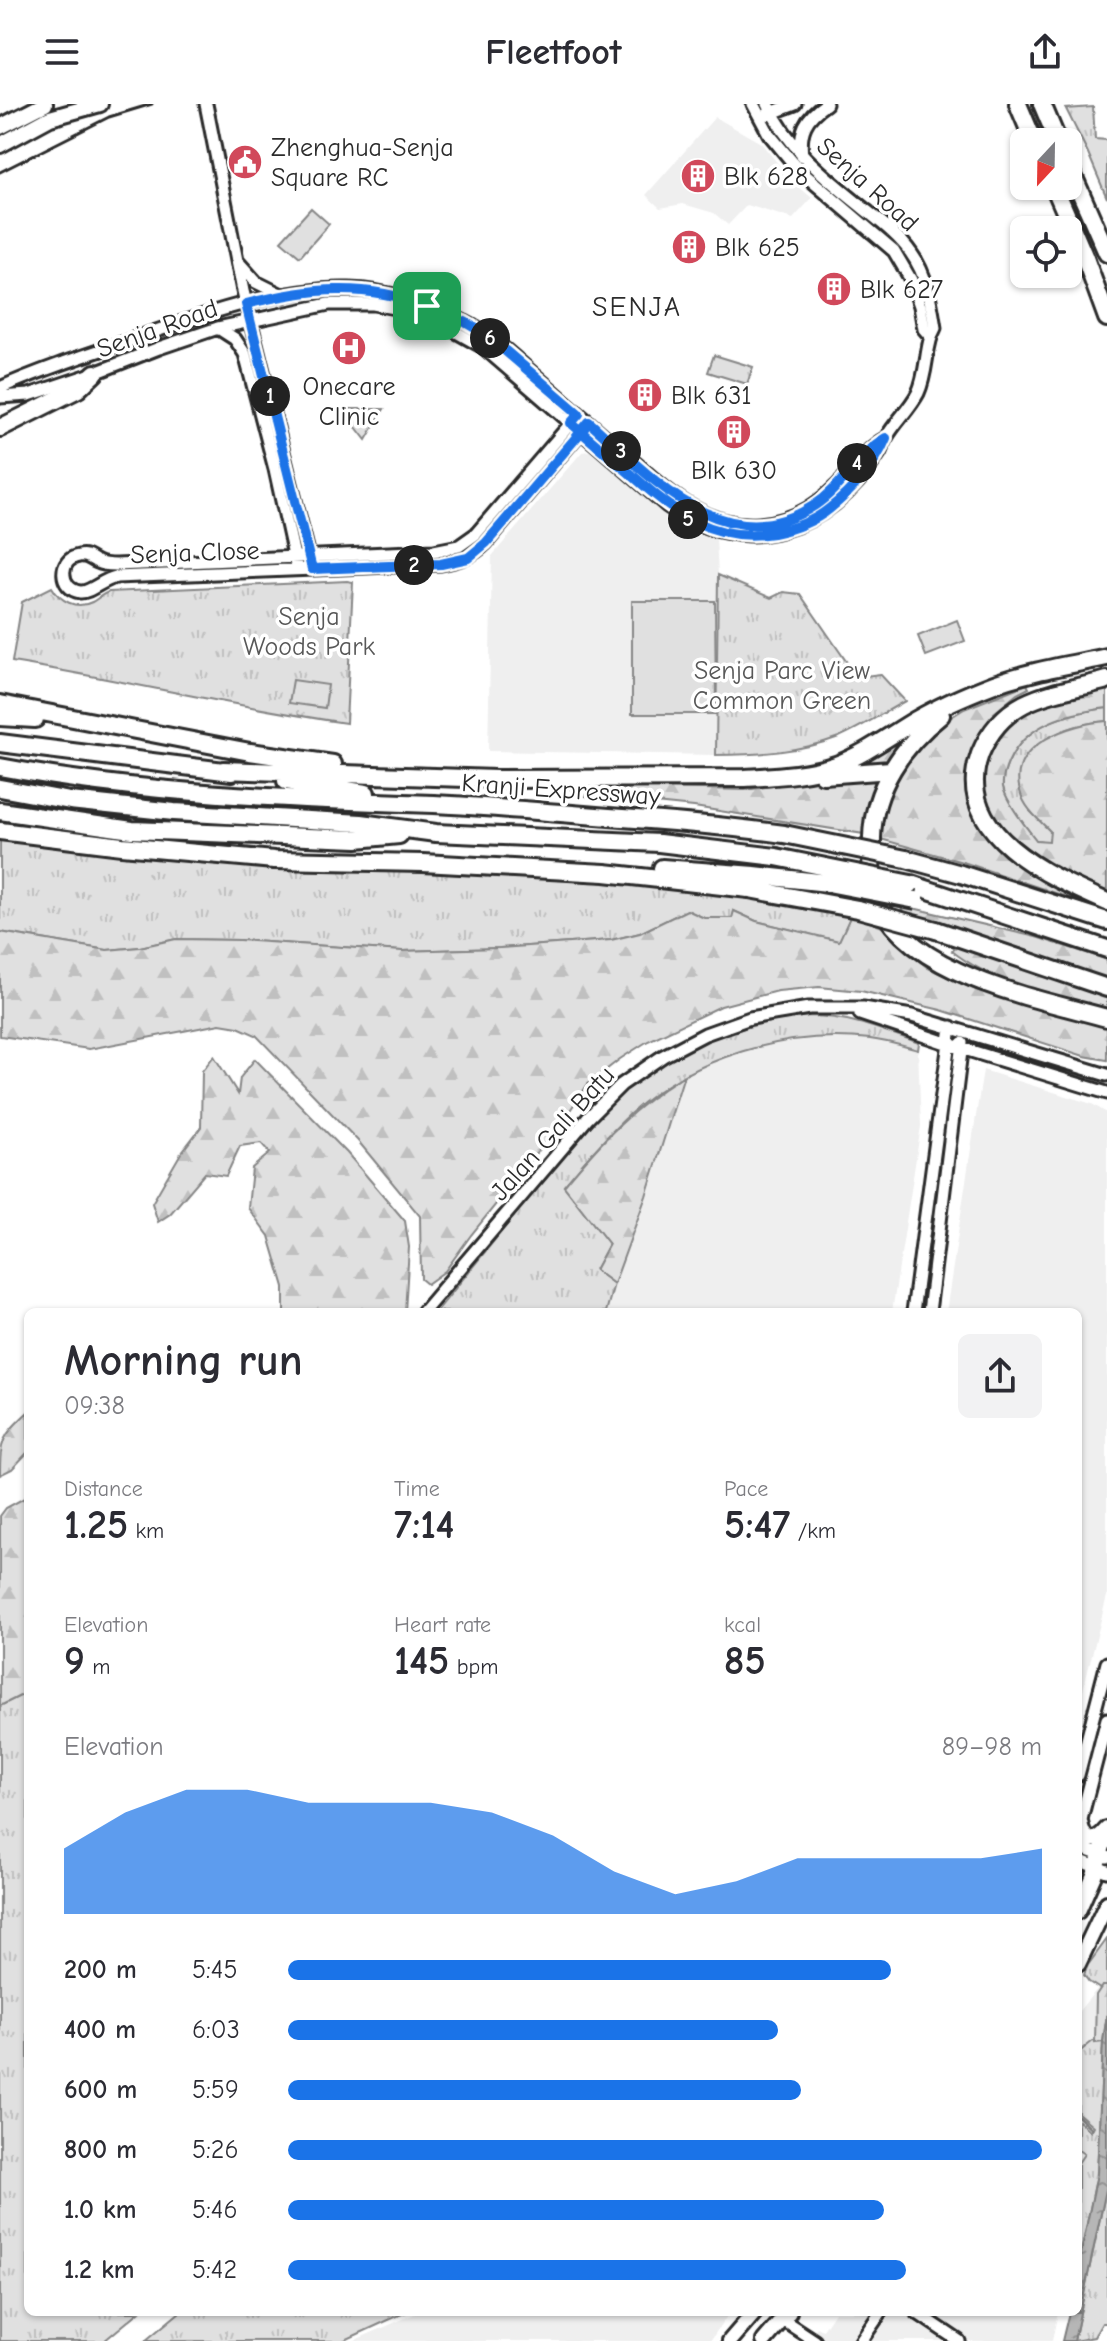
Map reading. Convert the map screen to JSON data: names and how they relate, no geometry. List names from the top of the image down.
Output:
{
  "streets": {
    "highway": ["Kranji Expressway"],
    "street": ["Senja Road", "Senja Close", "Jalan Gali Batu"]
  },
  "crossings": [
    ["Senja Road", "Senja Close"]
  ],
  "districts": ["SENJA"],
  "parks": ["Senja Woods Park", "Senja Parc View Common Green"],
  "places": {
    "public building": ["Zhenghua-Senja Square RC"],
    "building": [
      "Blk 628",
      "Blk 625",
      "Blk 627",
      "Blk 631",
      "Blk 630"
    ],
    "hospital": ["Onecare Clinic"]
  },
  "north": "bottom",
  "page": {
    "header": "Fleetfoot",
    "pins": [
      "6",
      "1",
      "3",
      "4",
      "5",
      "2"
    ],
    "heading": ["Morning run", "09:38"],
    "stats": [
      ["Distance", "1.25 km"],
      ["Time", "7:14"],
      ["Pace", "5:47 /km"],
      ["Elevation", "9 m"],
      ["Heart rate", "145 bpm"],
      ["kcal", "85"]
    ],
    "chart": ["Elevation", "89–98 m"],
    "list": [
      {
        "name": "200 m",
        "note": "5:45"
      },
      {
        "name": "400 m",
        "note": "6:03"
      },
      {
        "name": "600 m",
        "note": "5:59"
      },
      {
        "name": "800 m",
        "note": "5:26"
      },
      {
        "name": "1.0 km",
        "note": "5:46"
      },
      {
        "name": "1.2 km",
        "note": "5:42"
      }
    ]
  }
}
